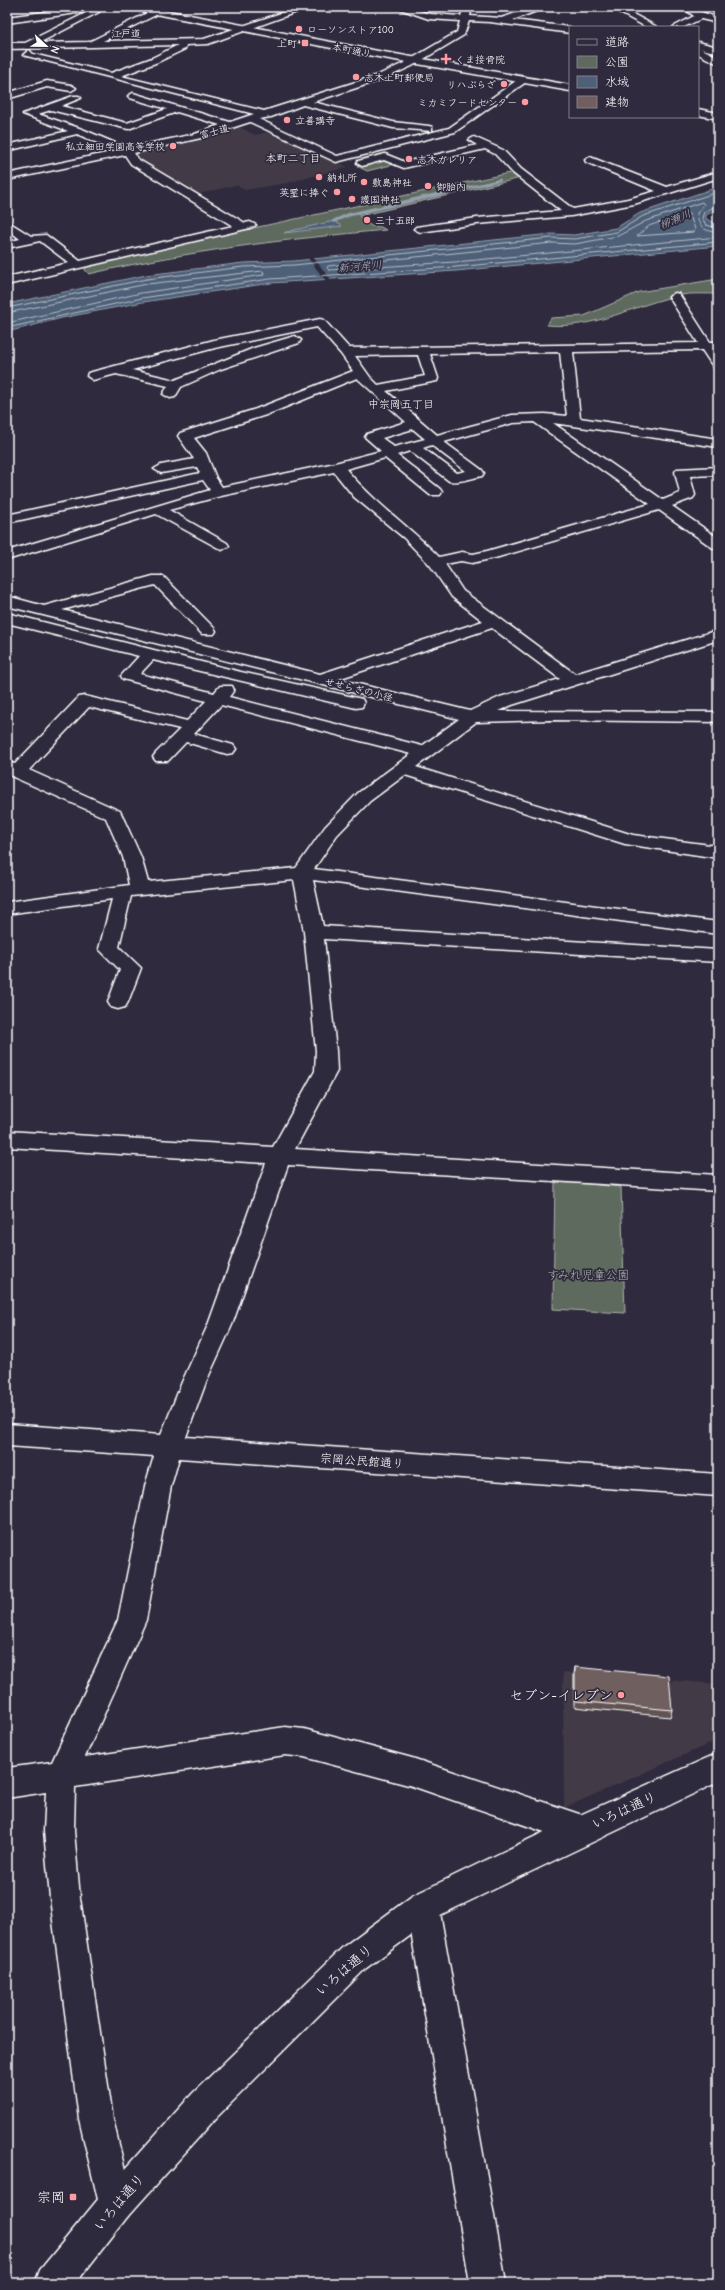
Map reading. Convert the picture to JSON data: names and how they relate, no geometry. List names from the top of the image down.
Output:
{
  "streets": {
    "street": [
      "江戸道",
      "本町通り",
      "富士道",
      "せせらぎの小径",
      "宗岡公民館通り",
      "いろは通り"
    ]
  },
  "crossings": [
    ["江戸道", "本町通り"],
    ["本町通り", "富士道"]
  ],
  "districts": ["本町二丁目", "中宗岡五丁目"],
  "water": ["柳瀬川", "新河岸川"],
  "parks": ["すみれ児童公園"],
  "places": {
    "other": [
      "ローソンストア100",
      "志木上町郵便局",
      "リハぷらざ",
      "ミカミフードセンター",
      "立善講寺",
      "私立細田学園高等学校",
      "志木ガレリア",
      "納札所",
      "敷島神社",
      "御胎内",
      "英霊に捧ぐ",
      "護国神社",
      "三十五郎",
      "セブン-イレブン"
    ],
    "transit": ["上町", "宗岡"],
    "health": ["くま接骨院"]
  },
  "legend": [
    "道路",
    "公園",
    "水域",
    "建物"
  ],
  "north": "right"
}
